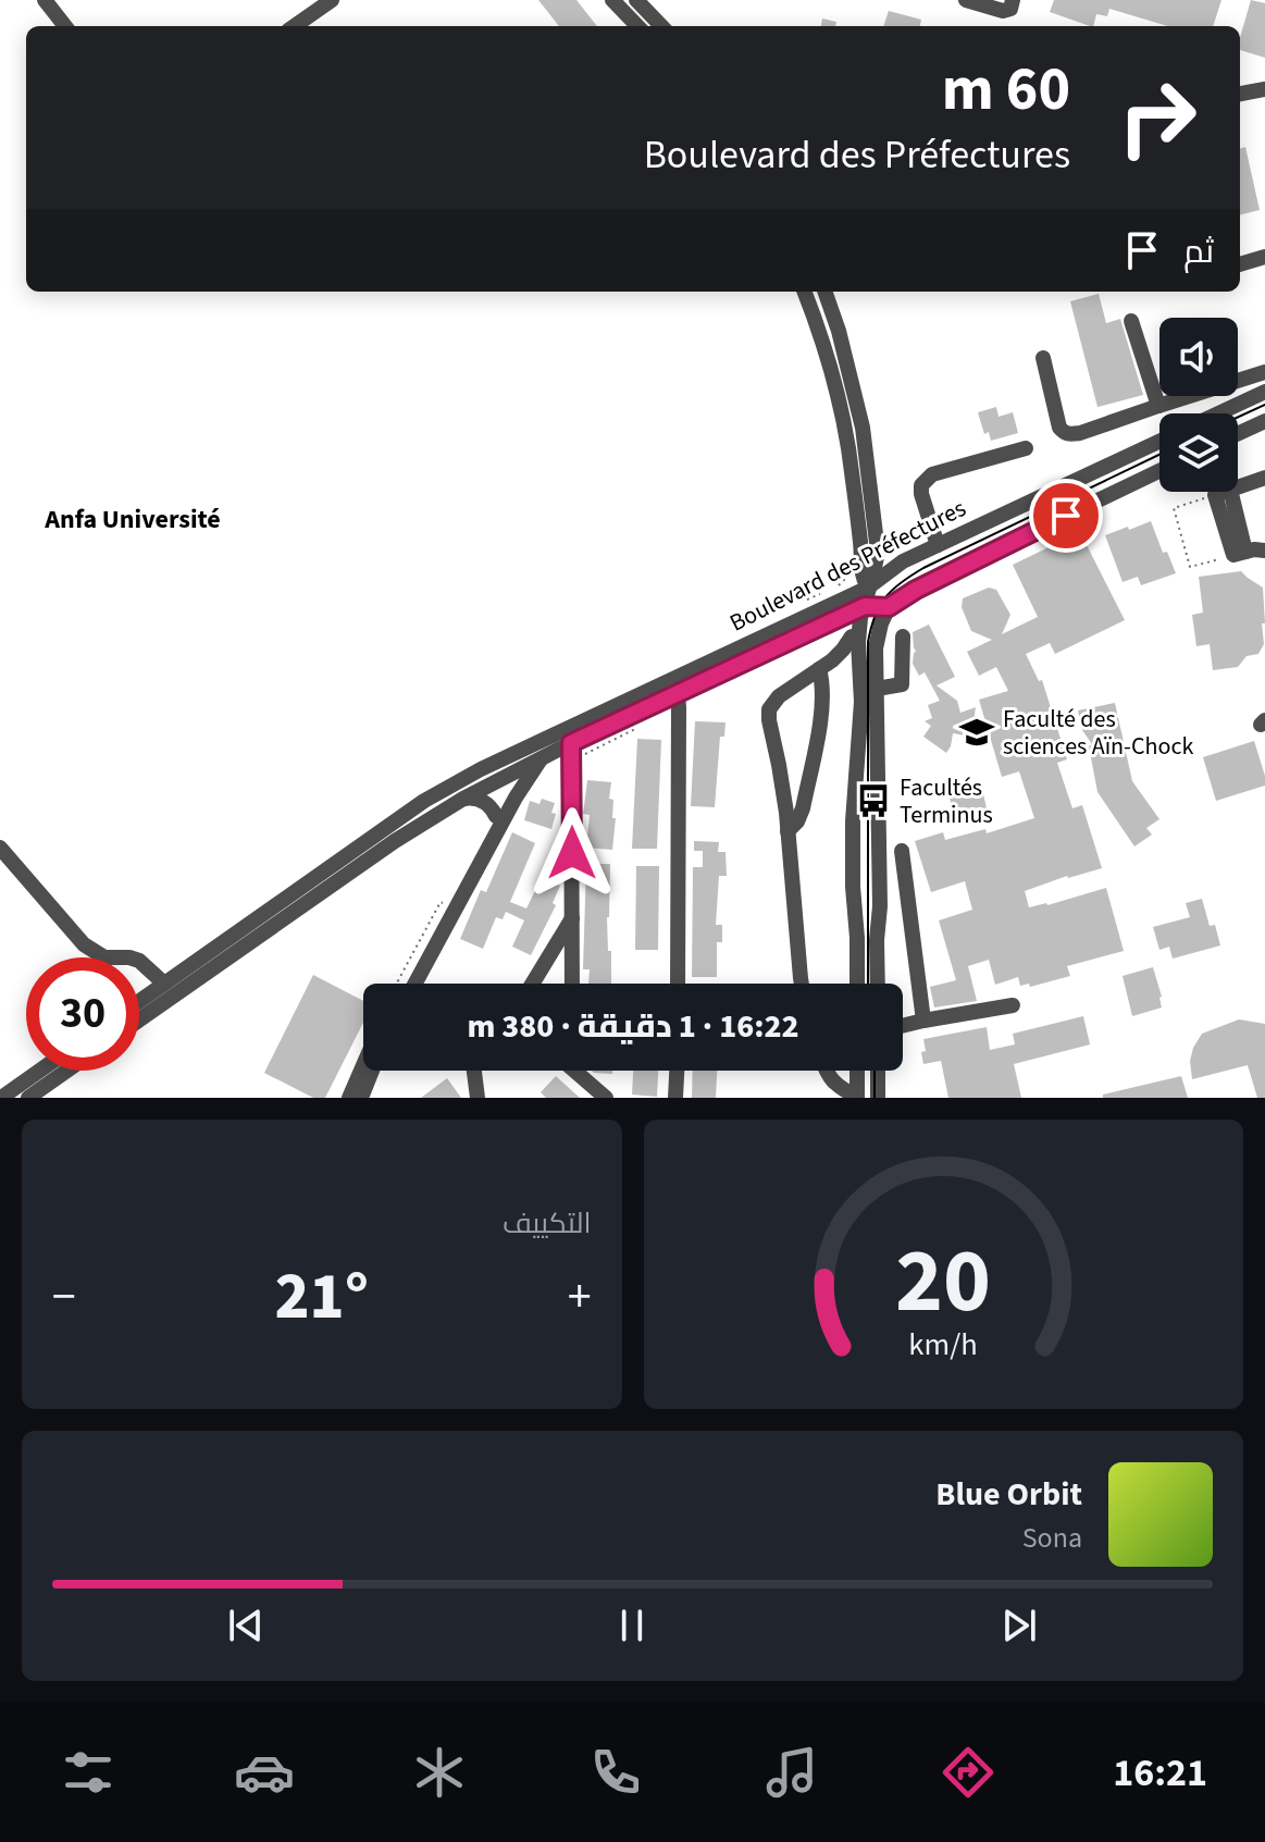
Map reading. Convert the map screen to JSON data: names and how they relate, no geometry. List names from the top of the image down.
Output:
{
  "streets": {
    "street": ["Boulevard des Préfectures"]
  },
  "districts": ["Anfa Université"],
  "places": {
    "school or university": ["Faculté des sciences Aïn-Chock"],
    "bus stop": ["Facultés Terminus"]
  },
  "page": {
    "turn": ["60 m", "Boulevard des Préfectures"],
    "then": "ثم",
    "limit": "30",
    "trip": "16:22 · 1 دقيقة · 380 m",
    "tile": "التكييف",
    "heat": ["−", "21°", "+"],
    "song": ["Blue Orbit", "Sona"],
    "tabs": "16:21",
    "gauge": ["20", "km/h"]
  }
}
